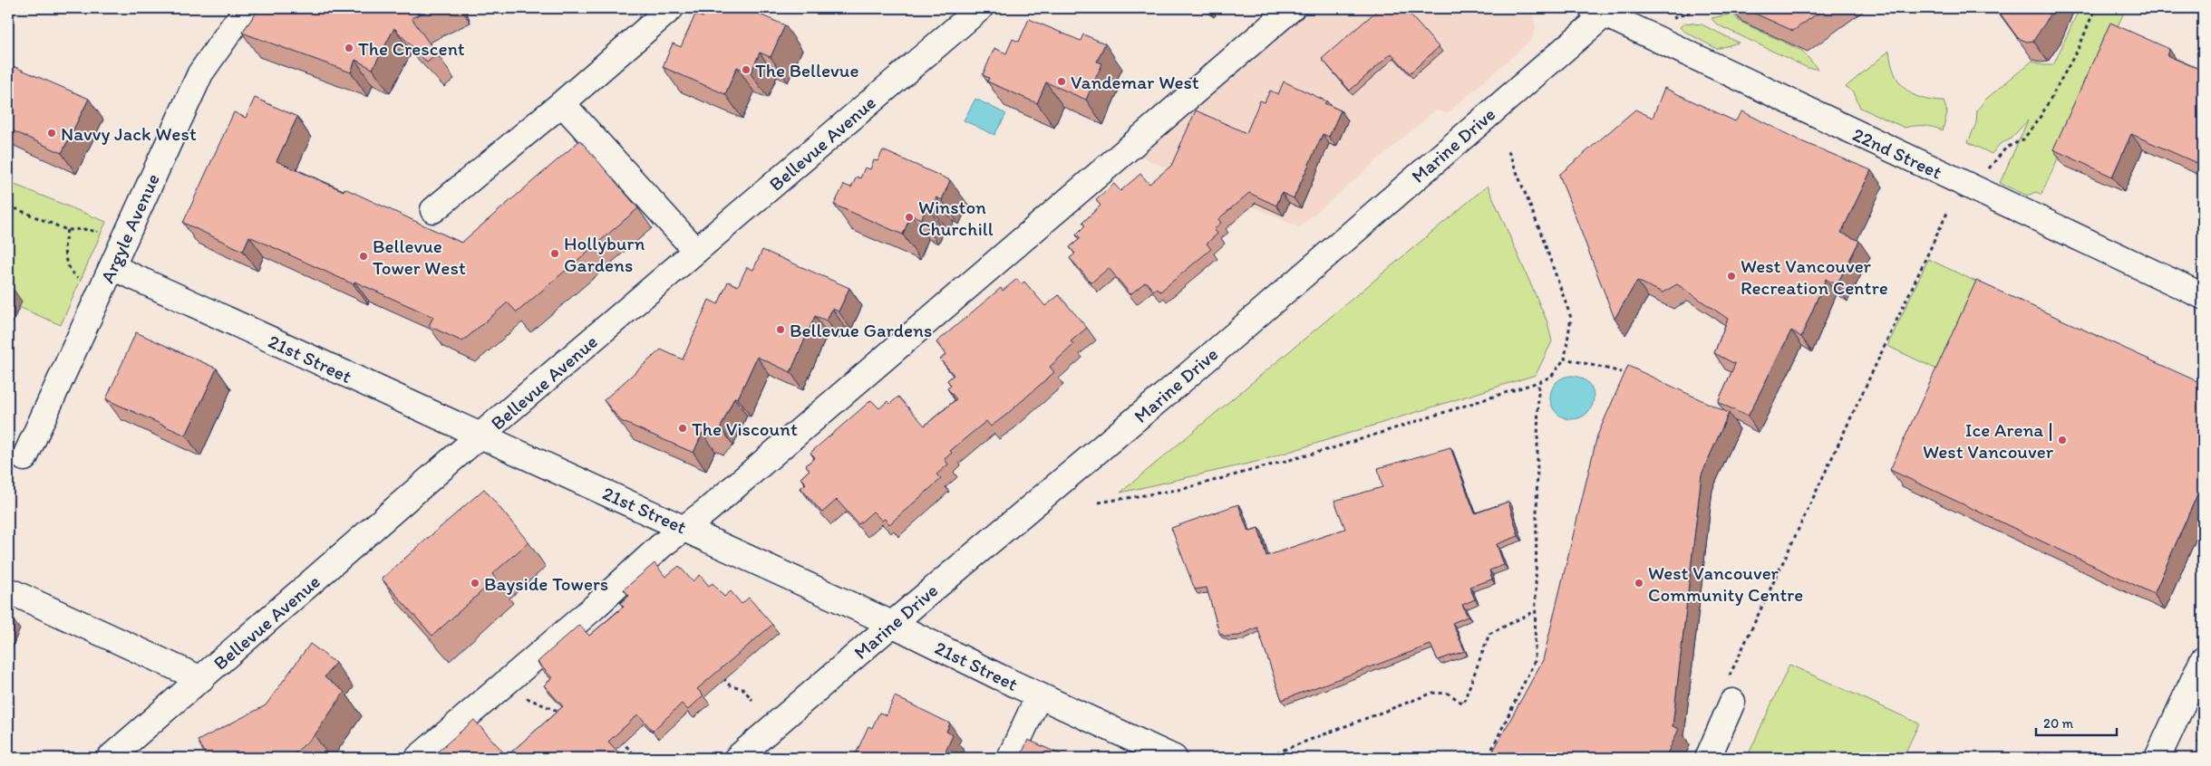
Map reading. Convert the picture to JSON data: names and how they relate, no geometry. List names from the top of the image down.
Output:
{
  "streets": {
    "street": [
      "Bellevue Avenue",
      "Marine Drive",
      "22nd Street",
      "Argyle Avenue",
      "21st Street"
    ]
  },
  "crossings": [
    ["Bellevue Avenue", "21st Street"],
    ["Marine Drive", "22nd Street"],
    ["Marine Drive", "21st Street"],
    ["Argyle Avenue", "21st Street"]
  ],
  "places": [
    "The Crescent",
    "The Bellevue",
    "Vandemar West",
    "Navvy Jack West",
    "Winston Churchill",
    "Hollyburn Gardens",
    "Bellevue Tower West",
    "West Vancouver Recreation Centre",
    "Bellevue Gardens",
    "The Viscount",
    "Ice Arena | West Vancouver",
    "Bayside Towers",
    "West Vancouver Community Centre"
  ],
  "scale_bar": "20 m"
}
